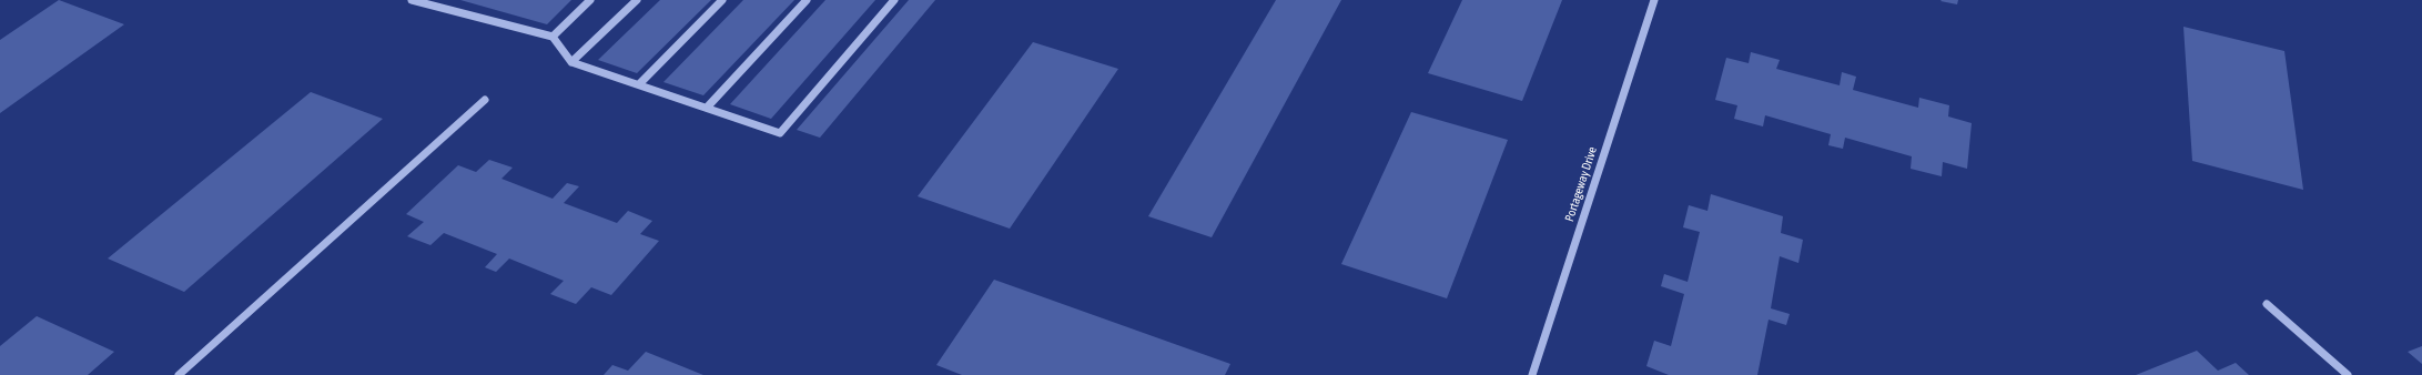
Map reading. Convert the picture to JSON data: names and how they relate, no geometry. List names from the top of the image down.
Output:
{
  "streets": {
    "street": ["Portageway Drive"]
  }
}
